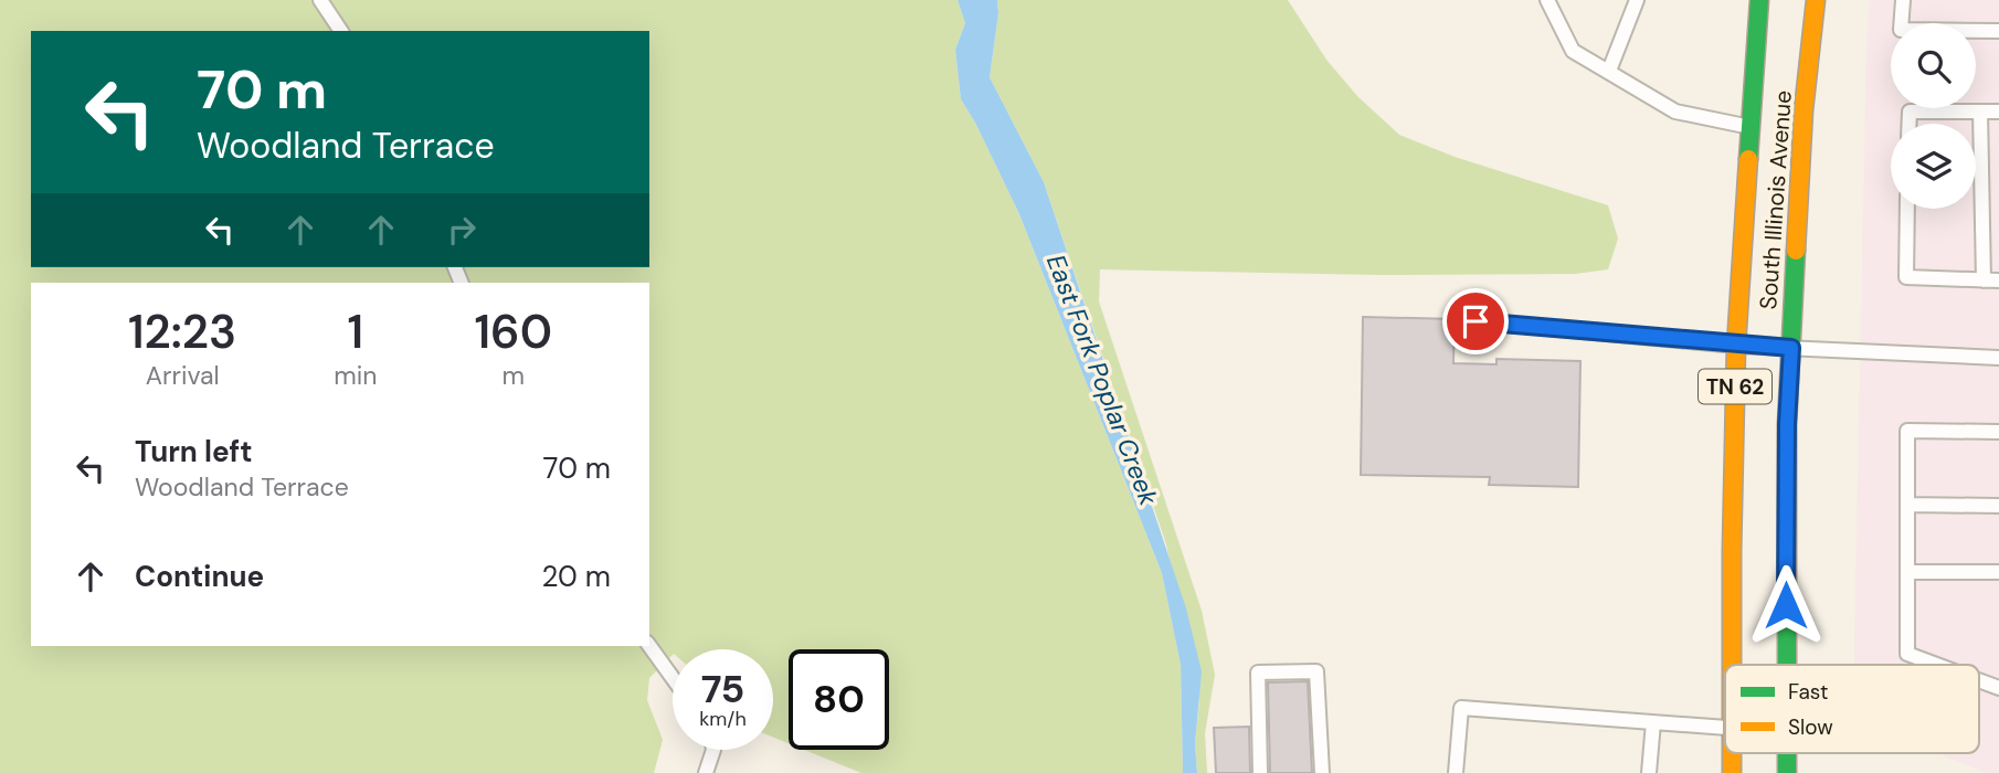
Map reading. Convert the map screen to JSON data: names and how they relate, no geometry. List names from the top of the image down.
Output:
{
  "streets": {
    "highway": ["South Illinois Avenue", "TN 62"]
  },
  "water": ["East Fork Poplar Creek"],
  "legend": ["Fast", "Slow"],
  "page": {
    "turn": ["70 m", "Woodland Terrace"],
    "eta": [
      "12:23",
      "Arrival",
      "1",
      "min",
      "160",
      "m"
    ],
    "list": [
      {
        "name": "Turn left",
        "note": "Woodland Terrace",
        "value": "70 m"
      },
      {
        "name": "Continue",
        "value": "20 m"
      }
    ],
    "speed": "75 km/h",
    "limit": "80"
  }
}
